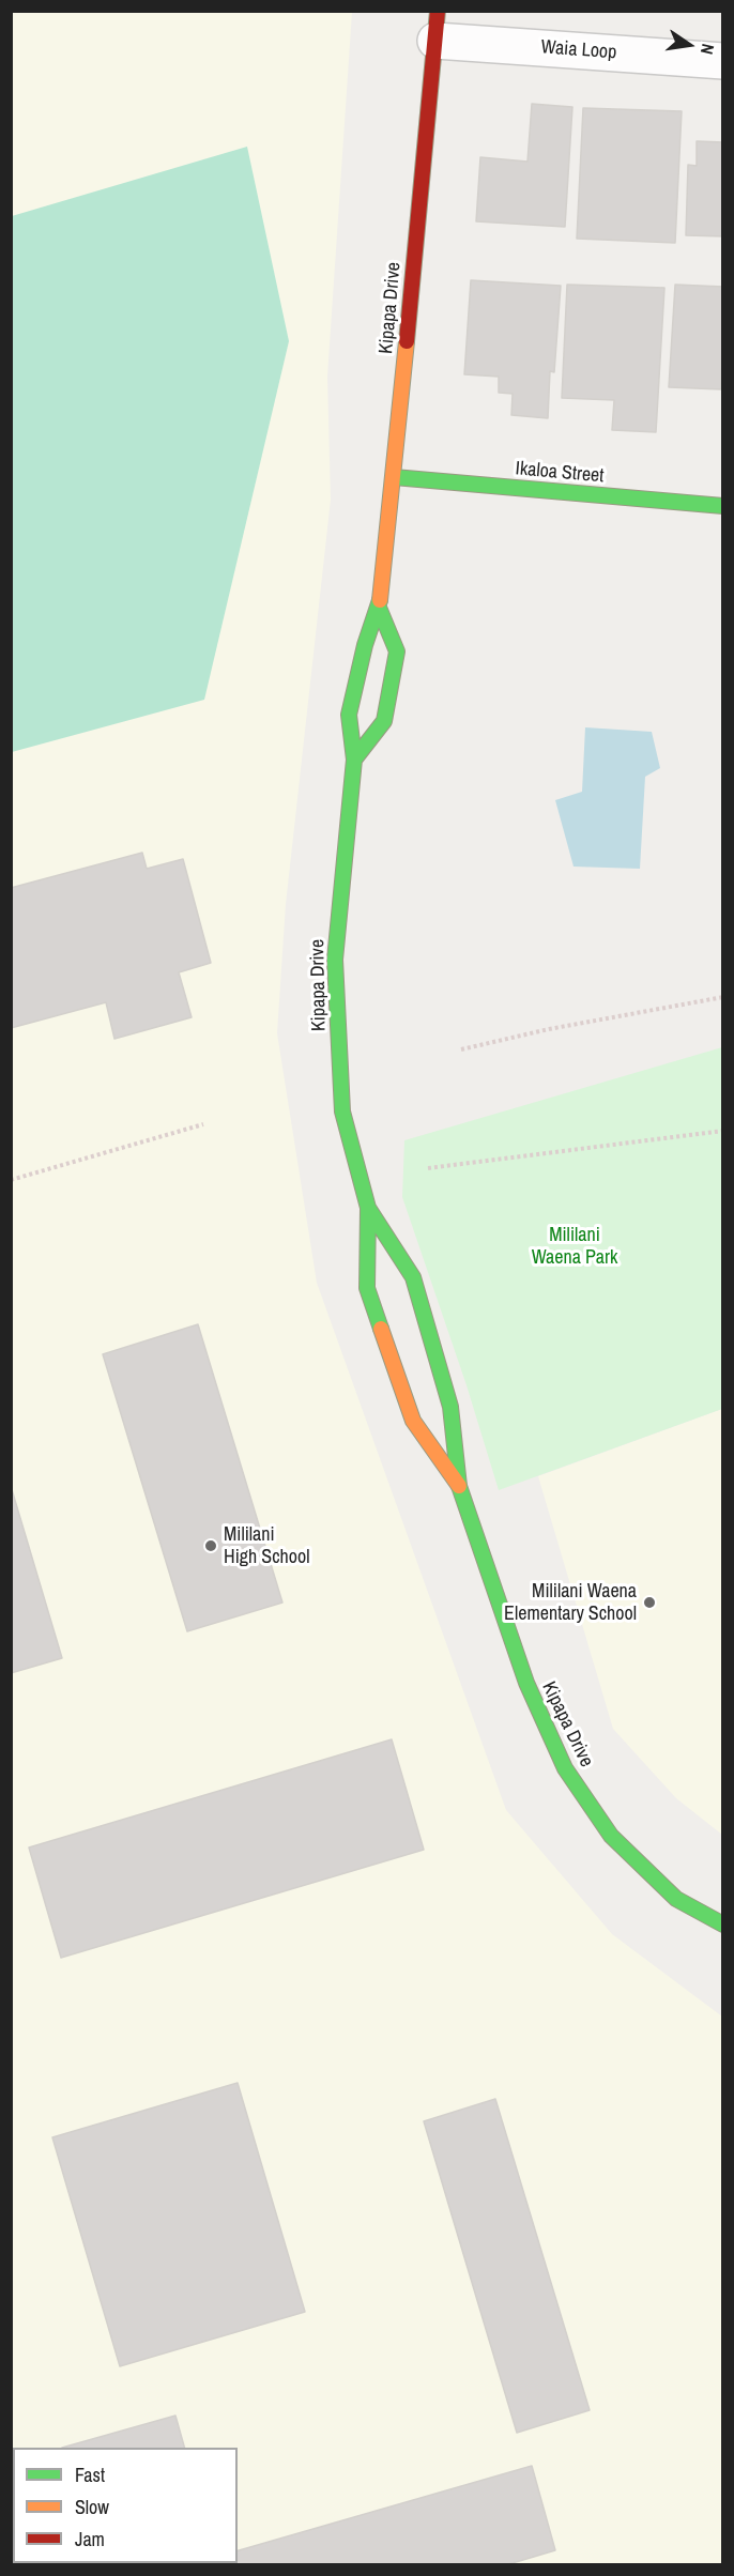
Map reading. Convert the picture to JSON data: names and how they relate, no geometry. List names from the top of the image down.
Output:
{
  "streets": {
    "street": ["Waia Loop", "Kipapa Drive", "Ikaloa Street"]
  },
  "crossings": [
    ["Waia Loop", "Kipapa Drive"],
    ["Kipapa Drive", "Ikaloa Street"]
  ],
  "parks": ["Mililani Waena Park"],
  "places": ["Mililani High School", "Mililani Waena Elementary School"],
  "legend": ["Fast", "Slow", "Jam"],
  "north": "right"
}
